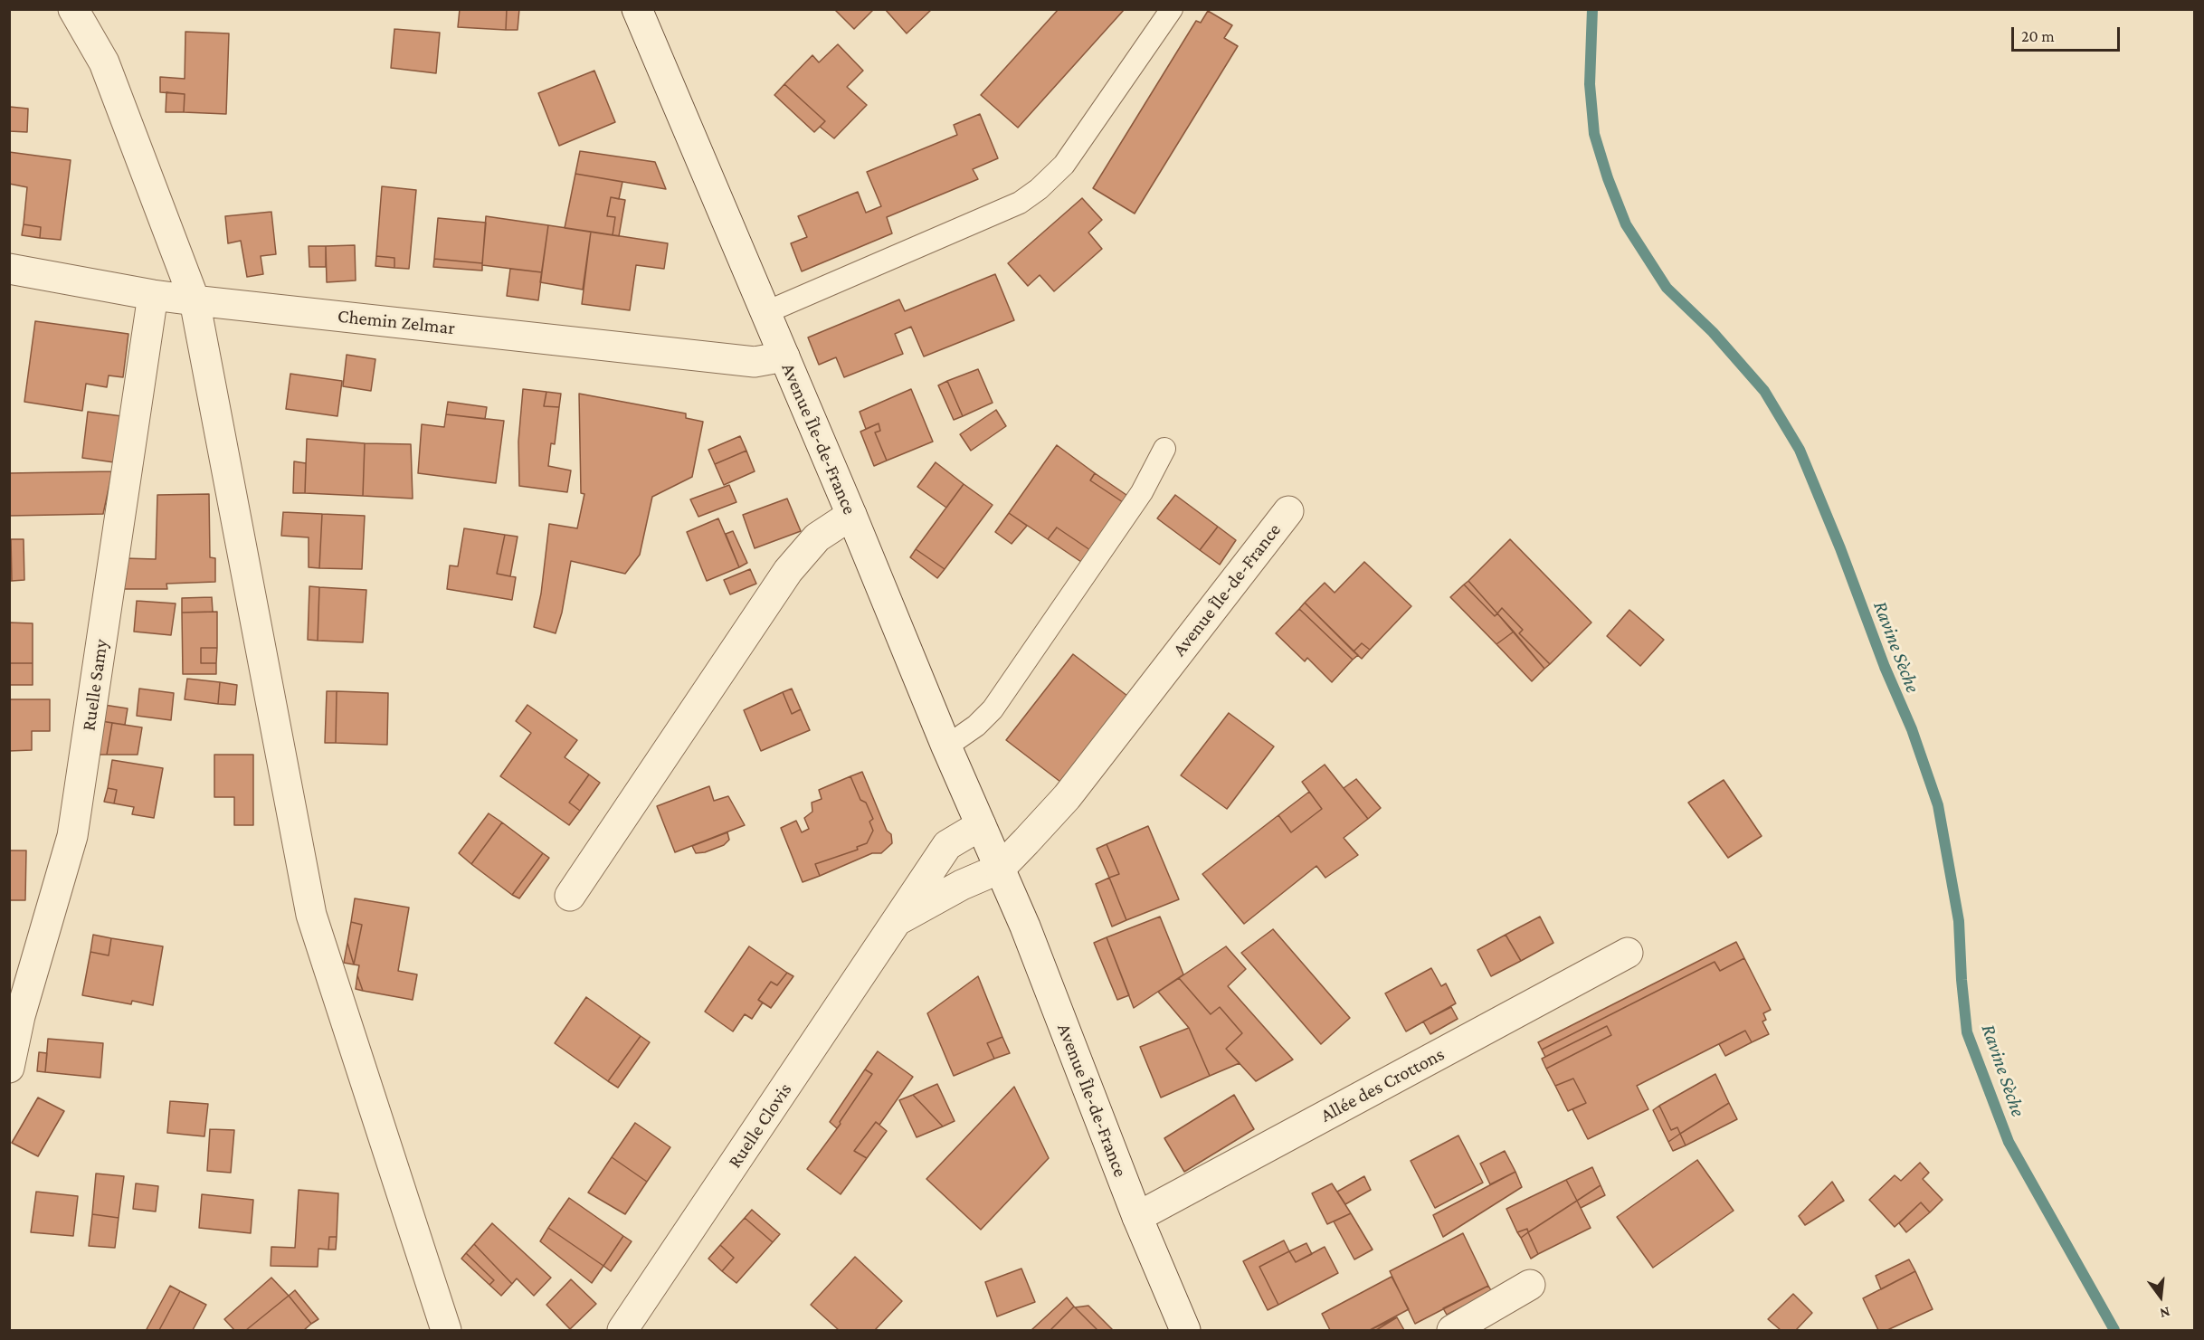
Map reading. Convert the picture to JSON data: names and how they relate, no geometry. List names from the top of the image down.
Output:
{
  "streets": {
    "street": [
      "Chemin Zelmar",
      "Avenue Île-de-France",
      "Ruelle Samy",
      "Allée des Crottons",
      "Ruelle Clovis"
    ]
  },
  "crossings": [
    ["Chemin Zelmar", "Avenue Île-de-France"],
    ["Chemin Zelmar", "Ruelle Samy"],
    ["Avenue Île-de-France", "Allée des Crottons"],
    ["Avenue Île-de-France", "Ruelle Clovis"]
  ],
  "water": ["Ravine Sèche"],
  "scale_bar": "20 m",
  "north": "bottom"
}
